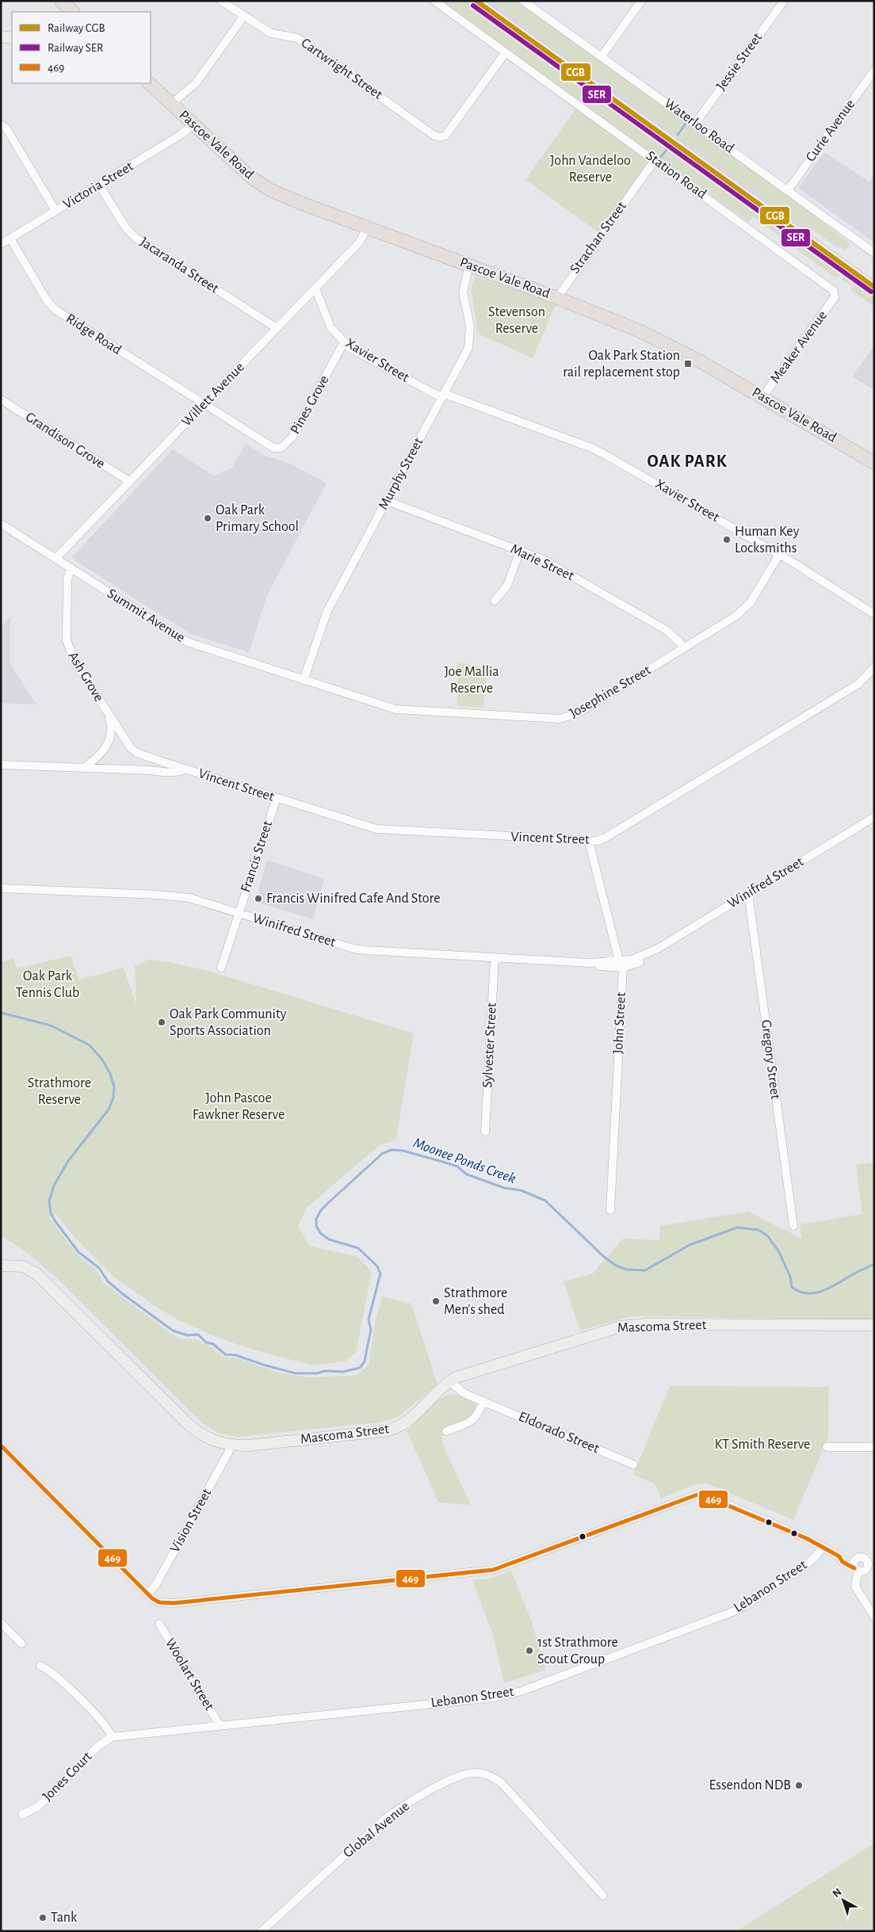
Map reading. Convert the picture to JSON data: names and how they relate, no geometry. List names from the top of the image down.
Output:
{
  "streets": {
    "main road": ["Pascoe Vale Road", "Mascoma Street"],
    "street": [
      "Jessie Street",
      "Cartwright Street",
      "Waterloo Road",
      "Curie Avenue",
      "Station Road",
      "Victoria Street",
      "Strachan Street",
      "Jacaranda Street",
      "Ridge Road",
      "Meaker Avenue",
      "Xavier Street",
      "Willett Avenue",
      "Pines Grove",
      "Grandison Grove",
      "Murphy Street",
      "Marie Street",
      "Summit Avenue",
      "Ash Grove",
      "Josephine Street",
      "Vincent Street",
      "Francis Street",
      "Winifred Street",
      "John Street",
      "Sylvester Street",
      "Gregory Street",
      "Eldorado Street",
      "Vision Street",
      "Lebanon Street",
      "Woolart Street",
      "Jones Court",
      "Global Avenue"
    ]
  },
  "crossings": [
    ["Jessie Street", "Waterloo Road"],
    ["Cartwright Street", "Station Road"],
    ["Waterloo Road", "Curie Avenue"],
    ["Pascoe Vale Road", "Victoria Street"],
    ["Pascoe Vale Road", "Strachan Street"],
    ["Pascoe Vale Road", "Meaker Avenue"],
    ["Pascoe Vale Road", "Willett Avenue"],
    ["Pascoe Vale Road", "Murphy Street"],
    ["Station Road", "Strachan Street"],
    ["Station Road", "Meaker Avenue"],
    ["Victoria Street", "Jacaranda Street"],
    ["Victoria Street", "Ridge Road"],
    ["Jacaranda Street", "Willett Avenue"],
    ["Ridge Road", "Willett Avenue"],
    ["Ridge Road", "Pines Grove"],
    ["Xavier Street", "Willett Avenue"],
    ["Xavier Street", "Pines Grove"],
    ["Xavier Street", "Murphy Street"],
    ["Xavier Street", "Josephine Street"],
    ["Willett Avenue", "Pines Grove"],
    ["Willett Avenue", "Grandison Grove"],
    ["Willett Avenue", "Summit Avenue"],
    ["Murphy Street", "Marie Street"],
    ["Murphy Street", "Summit Avenue"],
    ["Murphy Street", "Josephine Street"],
    ["Marie Street", "Josephine Street"],
    ["Summit Avenue", "Ash Grove"],
    ["Summit Avenue", "Josephine Street"],
    ["Ash Grove", "Vincent Street"],
    ["Vincent Street", "Francis Street"],
    ["Francis Street", "Winifred Street"],
    ["Winifred Street", "John Street"],
    ["Winifred Street", "Sylvester Street"],
    ["Winifred Street", "Gregory Street"],
    ["Mascoma Street", "Eldorado Street"],
    ["Mascoma Street", "Vision Street"],
    ["Lebanon Street", "Woolart Street"],
    ["Lebanon Street", "Jones Court"]
  ],
  "districts": ["OAK PARK"],
  "water": ["Moonee Ponds Creek"],
  "parks": [
    "John Vandeloo Reserve",
    "Stevenson Reserve",
    "Joe Mallia Reserve",
    "Oak Park Tennis Club",
    "Strathmore Reserve",
    "John Pascoe Fawkner Reserve",
    "KT Smith Reserve"
  ],
  "places": {
    "transit": ["Oak Park Station rail replacement stop"],
    "other": [
      "Oak Park Primary School",
      "Human Key Locksmiths",
      "Francis Winifred Cafe And Store",
      "Oak Park Community Sports Association",
      "Strathmore Men's shed",
      "1st Strathmore Scout Group",
      "Essendon NDB",
      "Tank"
    ]
  },
  "lines": ["rail line CGB", "rail line SER", "transit line 469"],
  "legend": ["Railway CGB", "Railway SER", "469"],
  "north": "top left"
}
